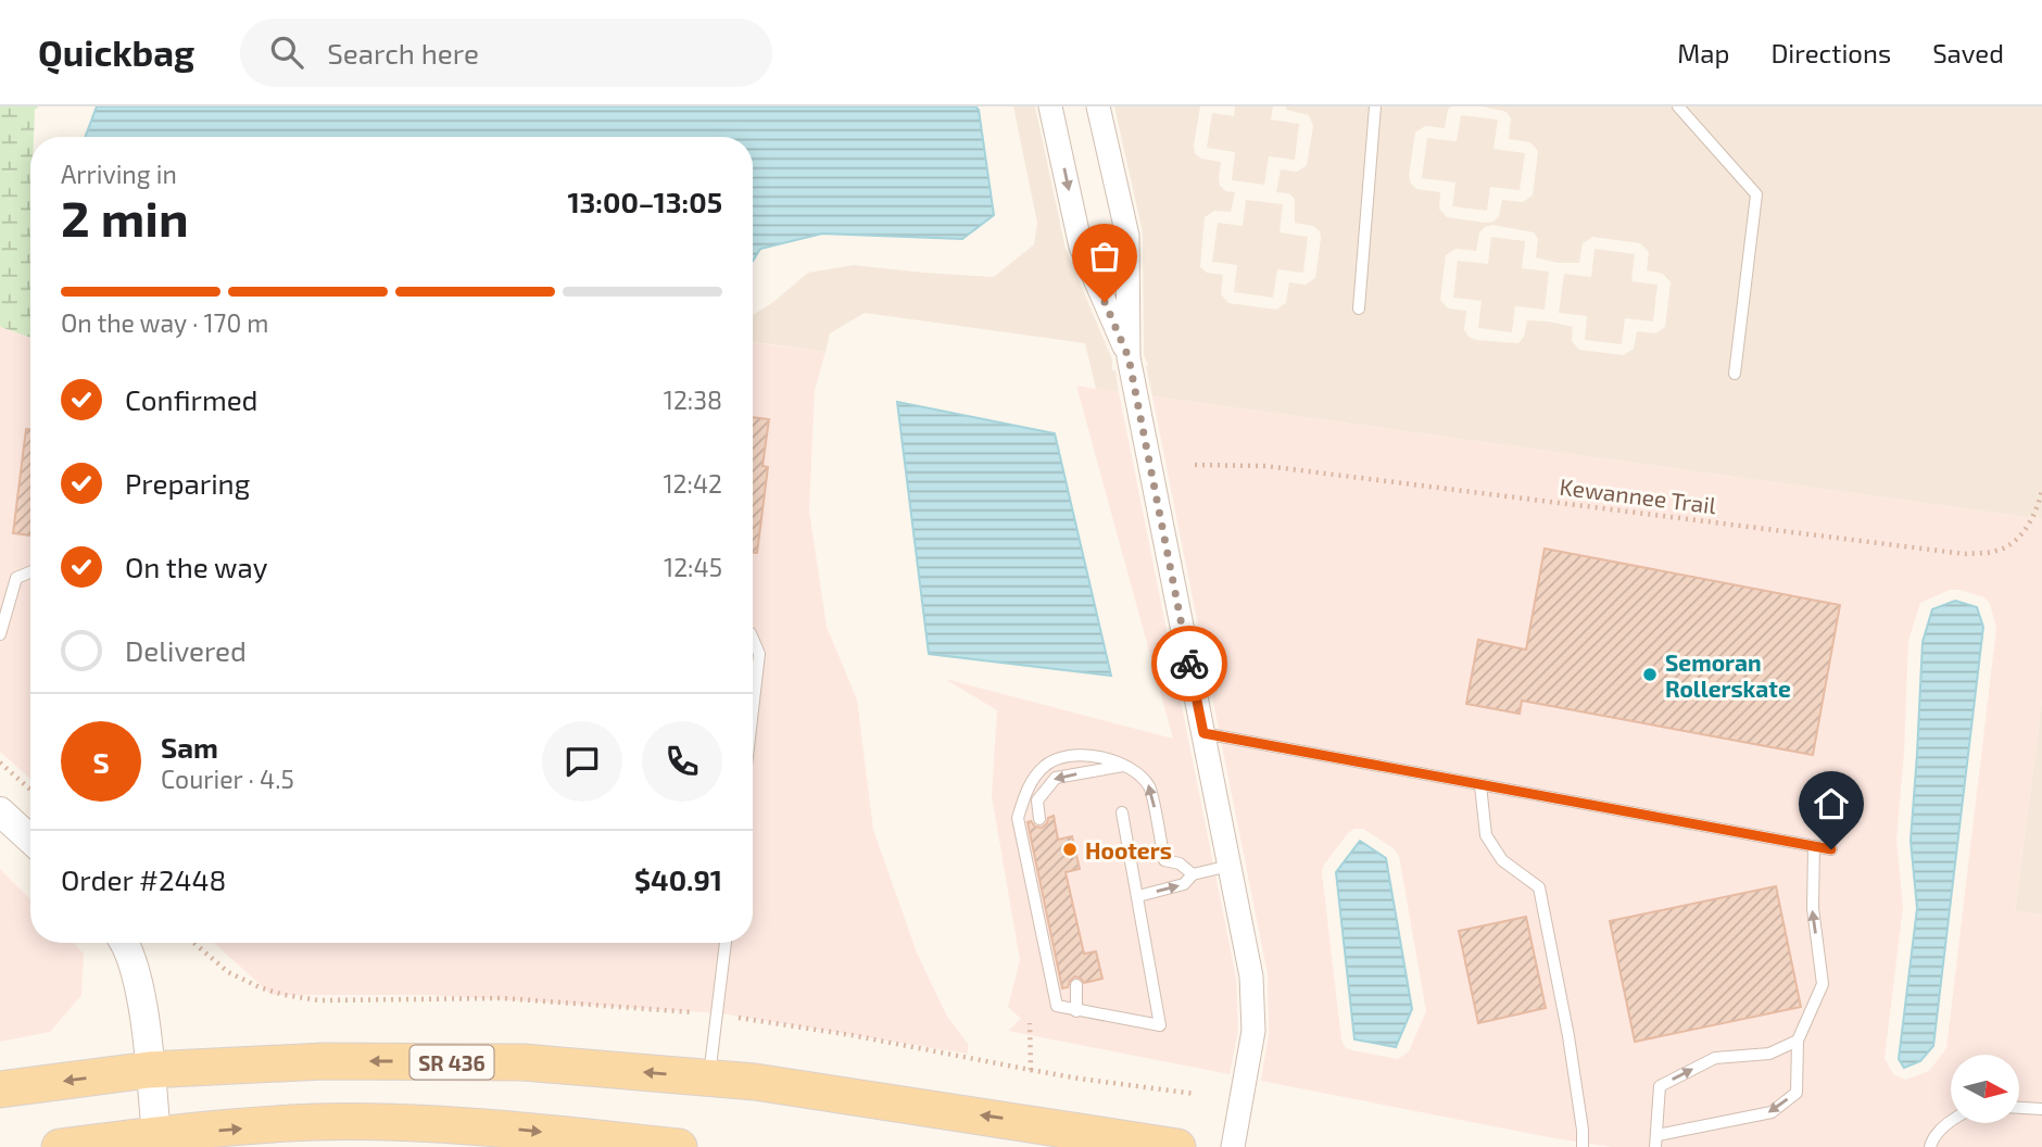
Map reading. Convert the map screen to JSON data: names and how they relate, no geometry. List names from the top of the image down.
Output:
{
  "streets": {
    "main road": ["SR 436"],
    "path": ["Kewannee Trail"]
  },
  "places": ["Semoran Rollerskate", "Hooters"],
  "north": "right",
  "page": {
    "header": "Quickbag",
    "search": "Search here",
    "nav": ["Map", "Directions", "Saved"],
    "heading": ["2 min", "Arriving in", "13:00–13:05"],
    "panel": [
      "Sam",
      "Courier · 4.5",
      "Order #2448",
      "$40.91"
    ],
    "bar": "On the way · 170 m",
    "list": [
      ["Confirmed", "12:38"],
      ["Preparing", "12:42"],
      ["On the way", "12:45"],
      "Delivered"
    ],
    "round": "S"
  }
}
